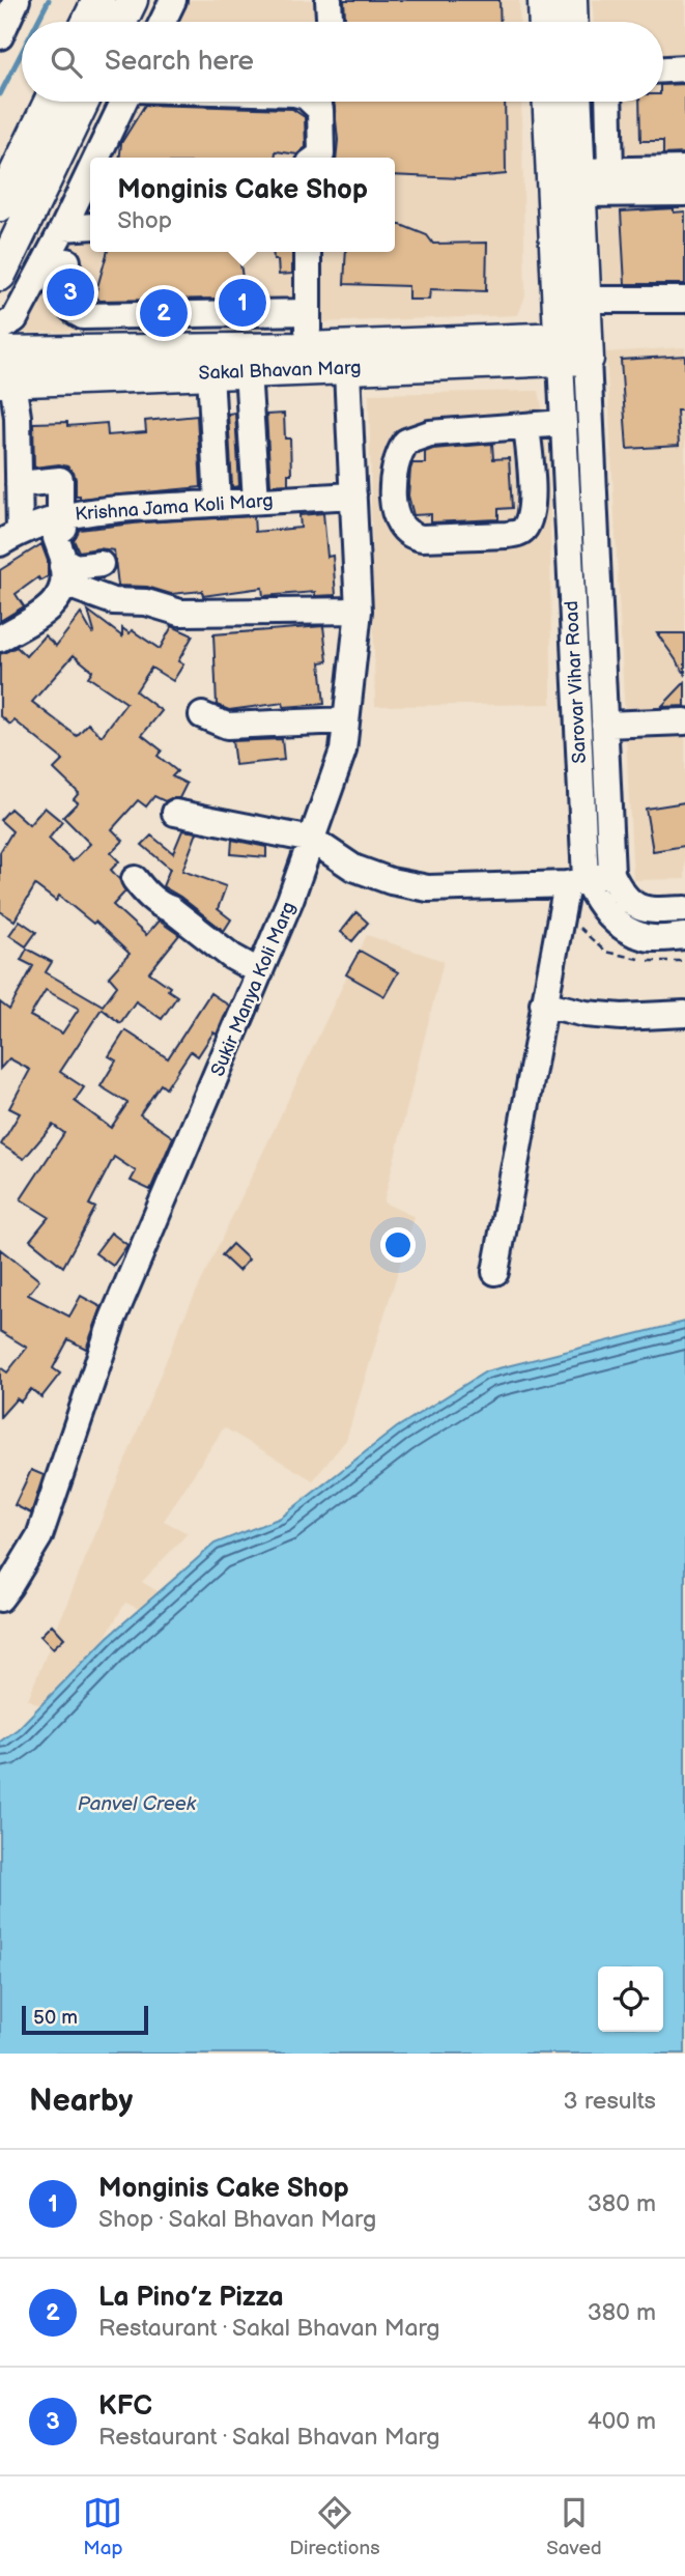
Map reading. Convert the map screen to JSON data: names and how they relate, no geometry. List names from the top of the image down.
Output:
{
  "streets": {
    "main road": ["Sakal Bhavan Marg"],
    "street": ["Krishna Jama Koli Marg", "Sarovar Vihar Road", "Sukir Manya Koli Marg"]
  },
  "crossings": [
    ["Sakal Bhavan Marg", "Sarovar Vihar Road"],
    ["Sakal Bhavan Marg", "Sukir Manya Koli Marg"],
    ["Krishna Jama Koli Marg", "Sukir Manya Koli Marg"]
  ],
  "water": ["Panvel Creek"],
  "scale_bar": "50 m",
  "page": {
    "search": "Search here",
    "popup": ["Monginis Cake Shop", "Shop"],
    "pins": ["3", "1", "2"],
    "scale": "50 m",
    "heading": ["Nearby", "3 results"],
    "list": [
      {
        "mark": "1",
        "name": "Monginis Cake Shop",
        "note": "Shop · Sakal Bhavan Marg",
        "value": "380 m"
      },
      {
        "mark": "2",
        "name": "La Pino’z Pizza",
        "note": "Restaurant · Sakal Bhavan Marg",
        "value": "380 m"
      },
      {
        "mark": "3",
        "name": "KFC",
        "note": "Restaurant · Sakal Bhavan Marg",
        "value": "400 m"
      }
    ],
    "nav": ["Map", "Directions", "Saved"]
  }
}
